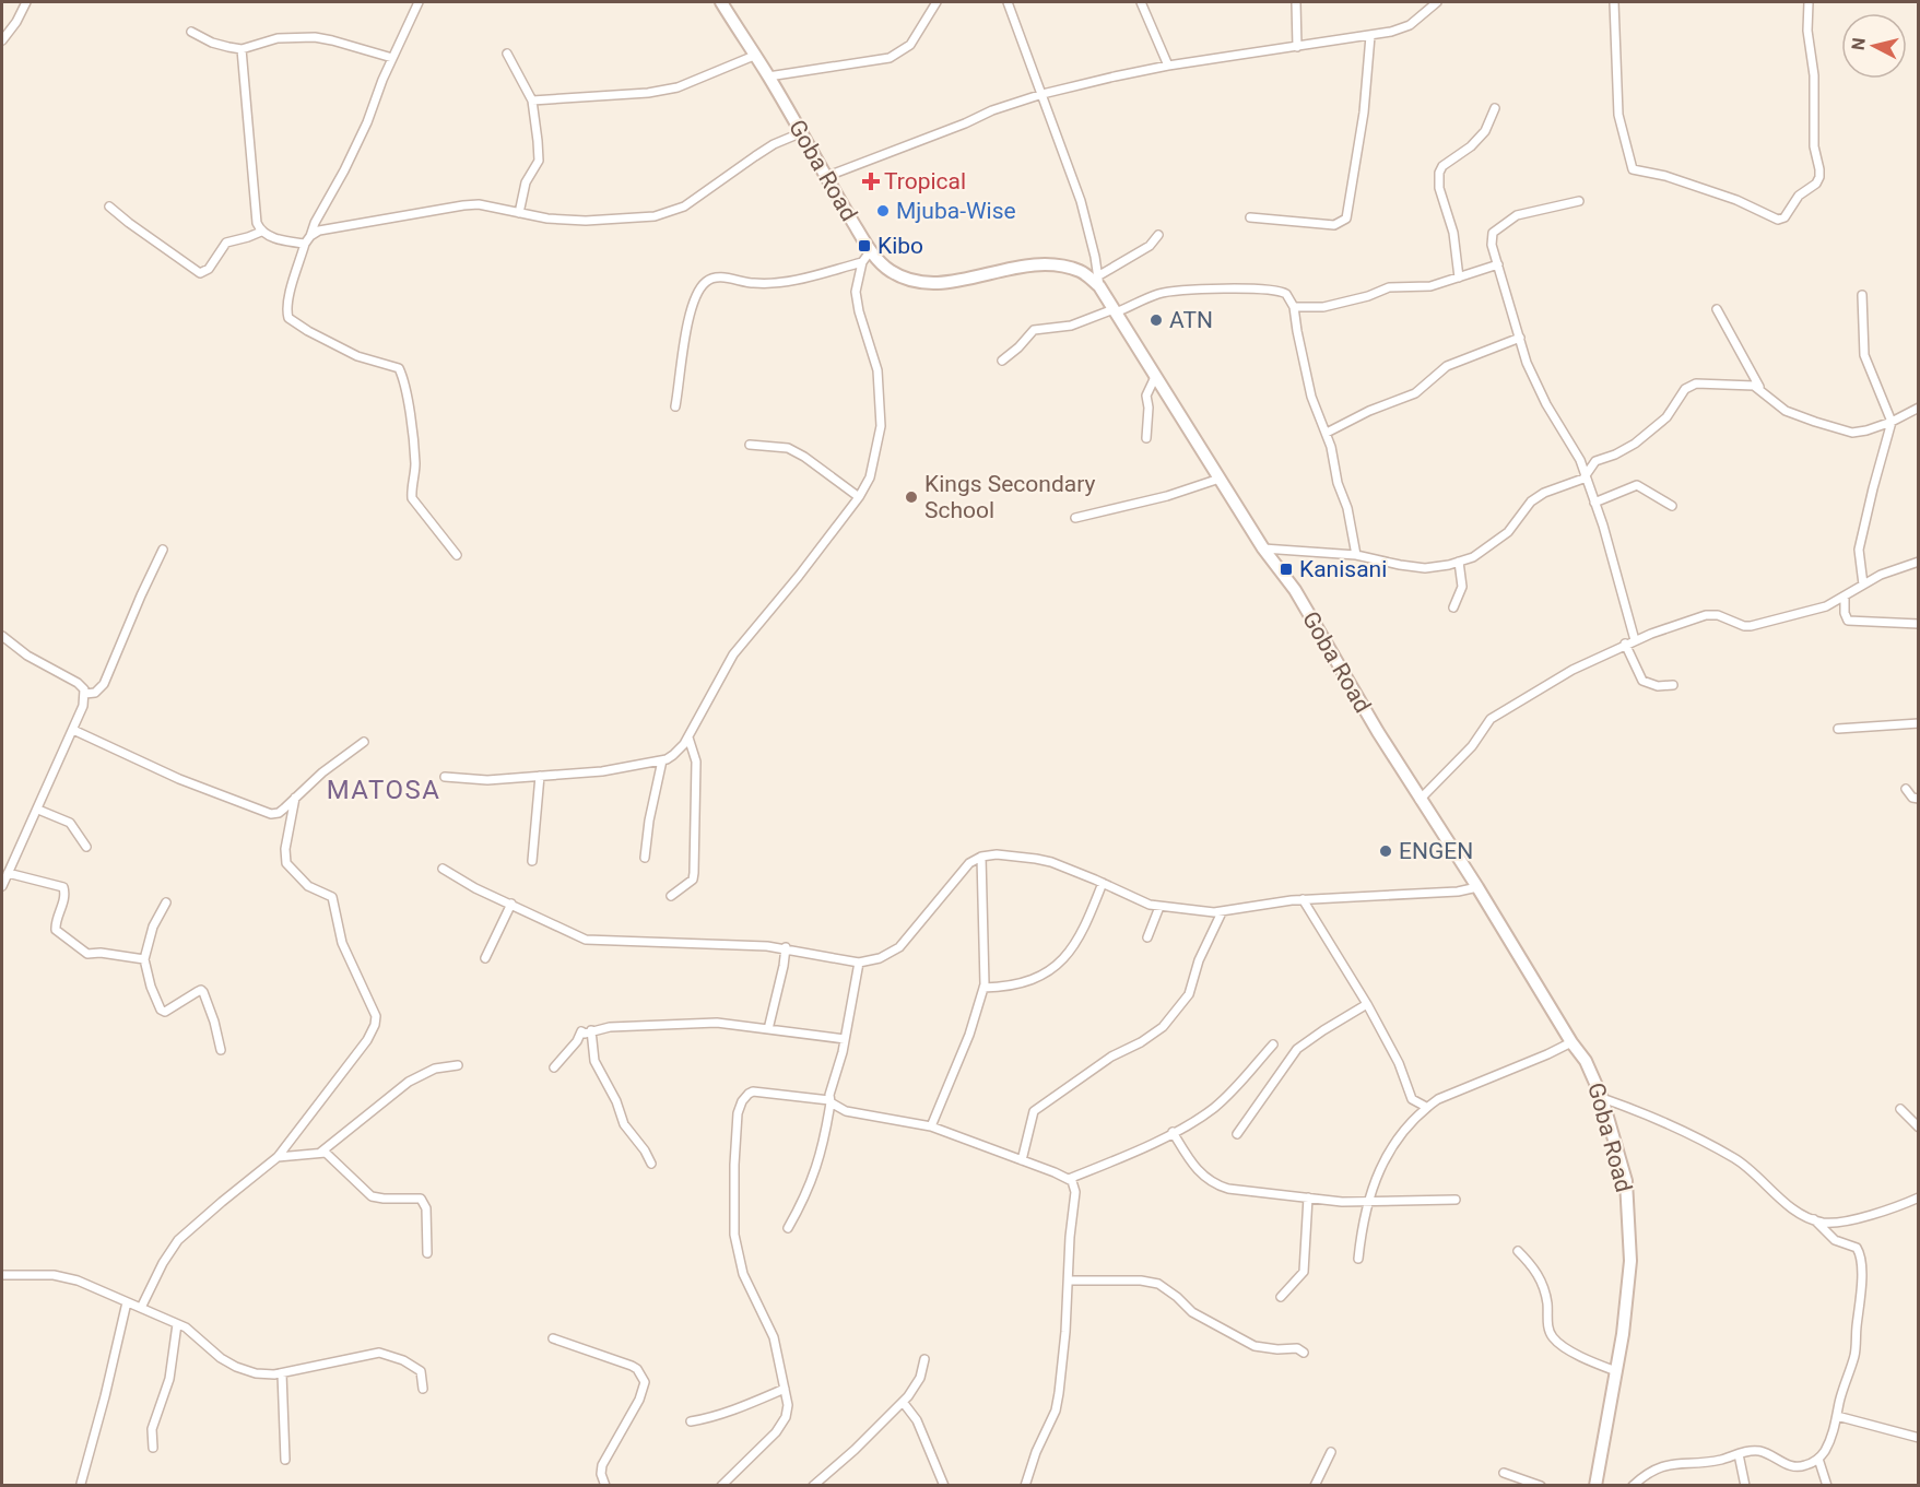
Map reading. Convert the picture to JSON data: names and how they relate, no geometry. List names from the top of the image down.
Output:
{
  "streets": {
    "main road": ["Goba Road"]
  },
  "districts": ["MATOSA"],
  "places": {
    "health": ["Tropical"],
    "other": [
      "Mjuba-Wise",
      "ATN",
      "Kings Secondary School",
      "ENGEN"
    ],
    "transit": ["Kibo", "Kanisani"]
  },
  "north": "left"
}
